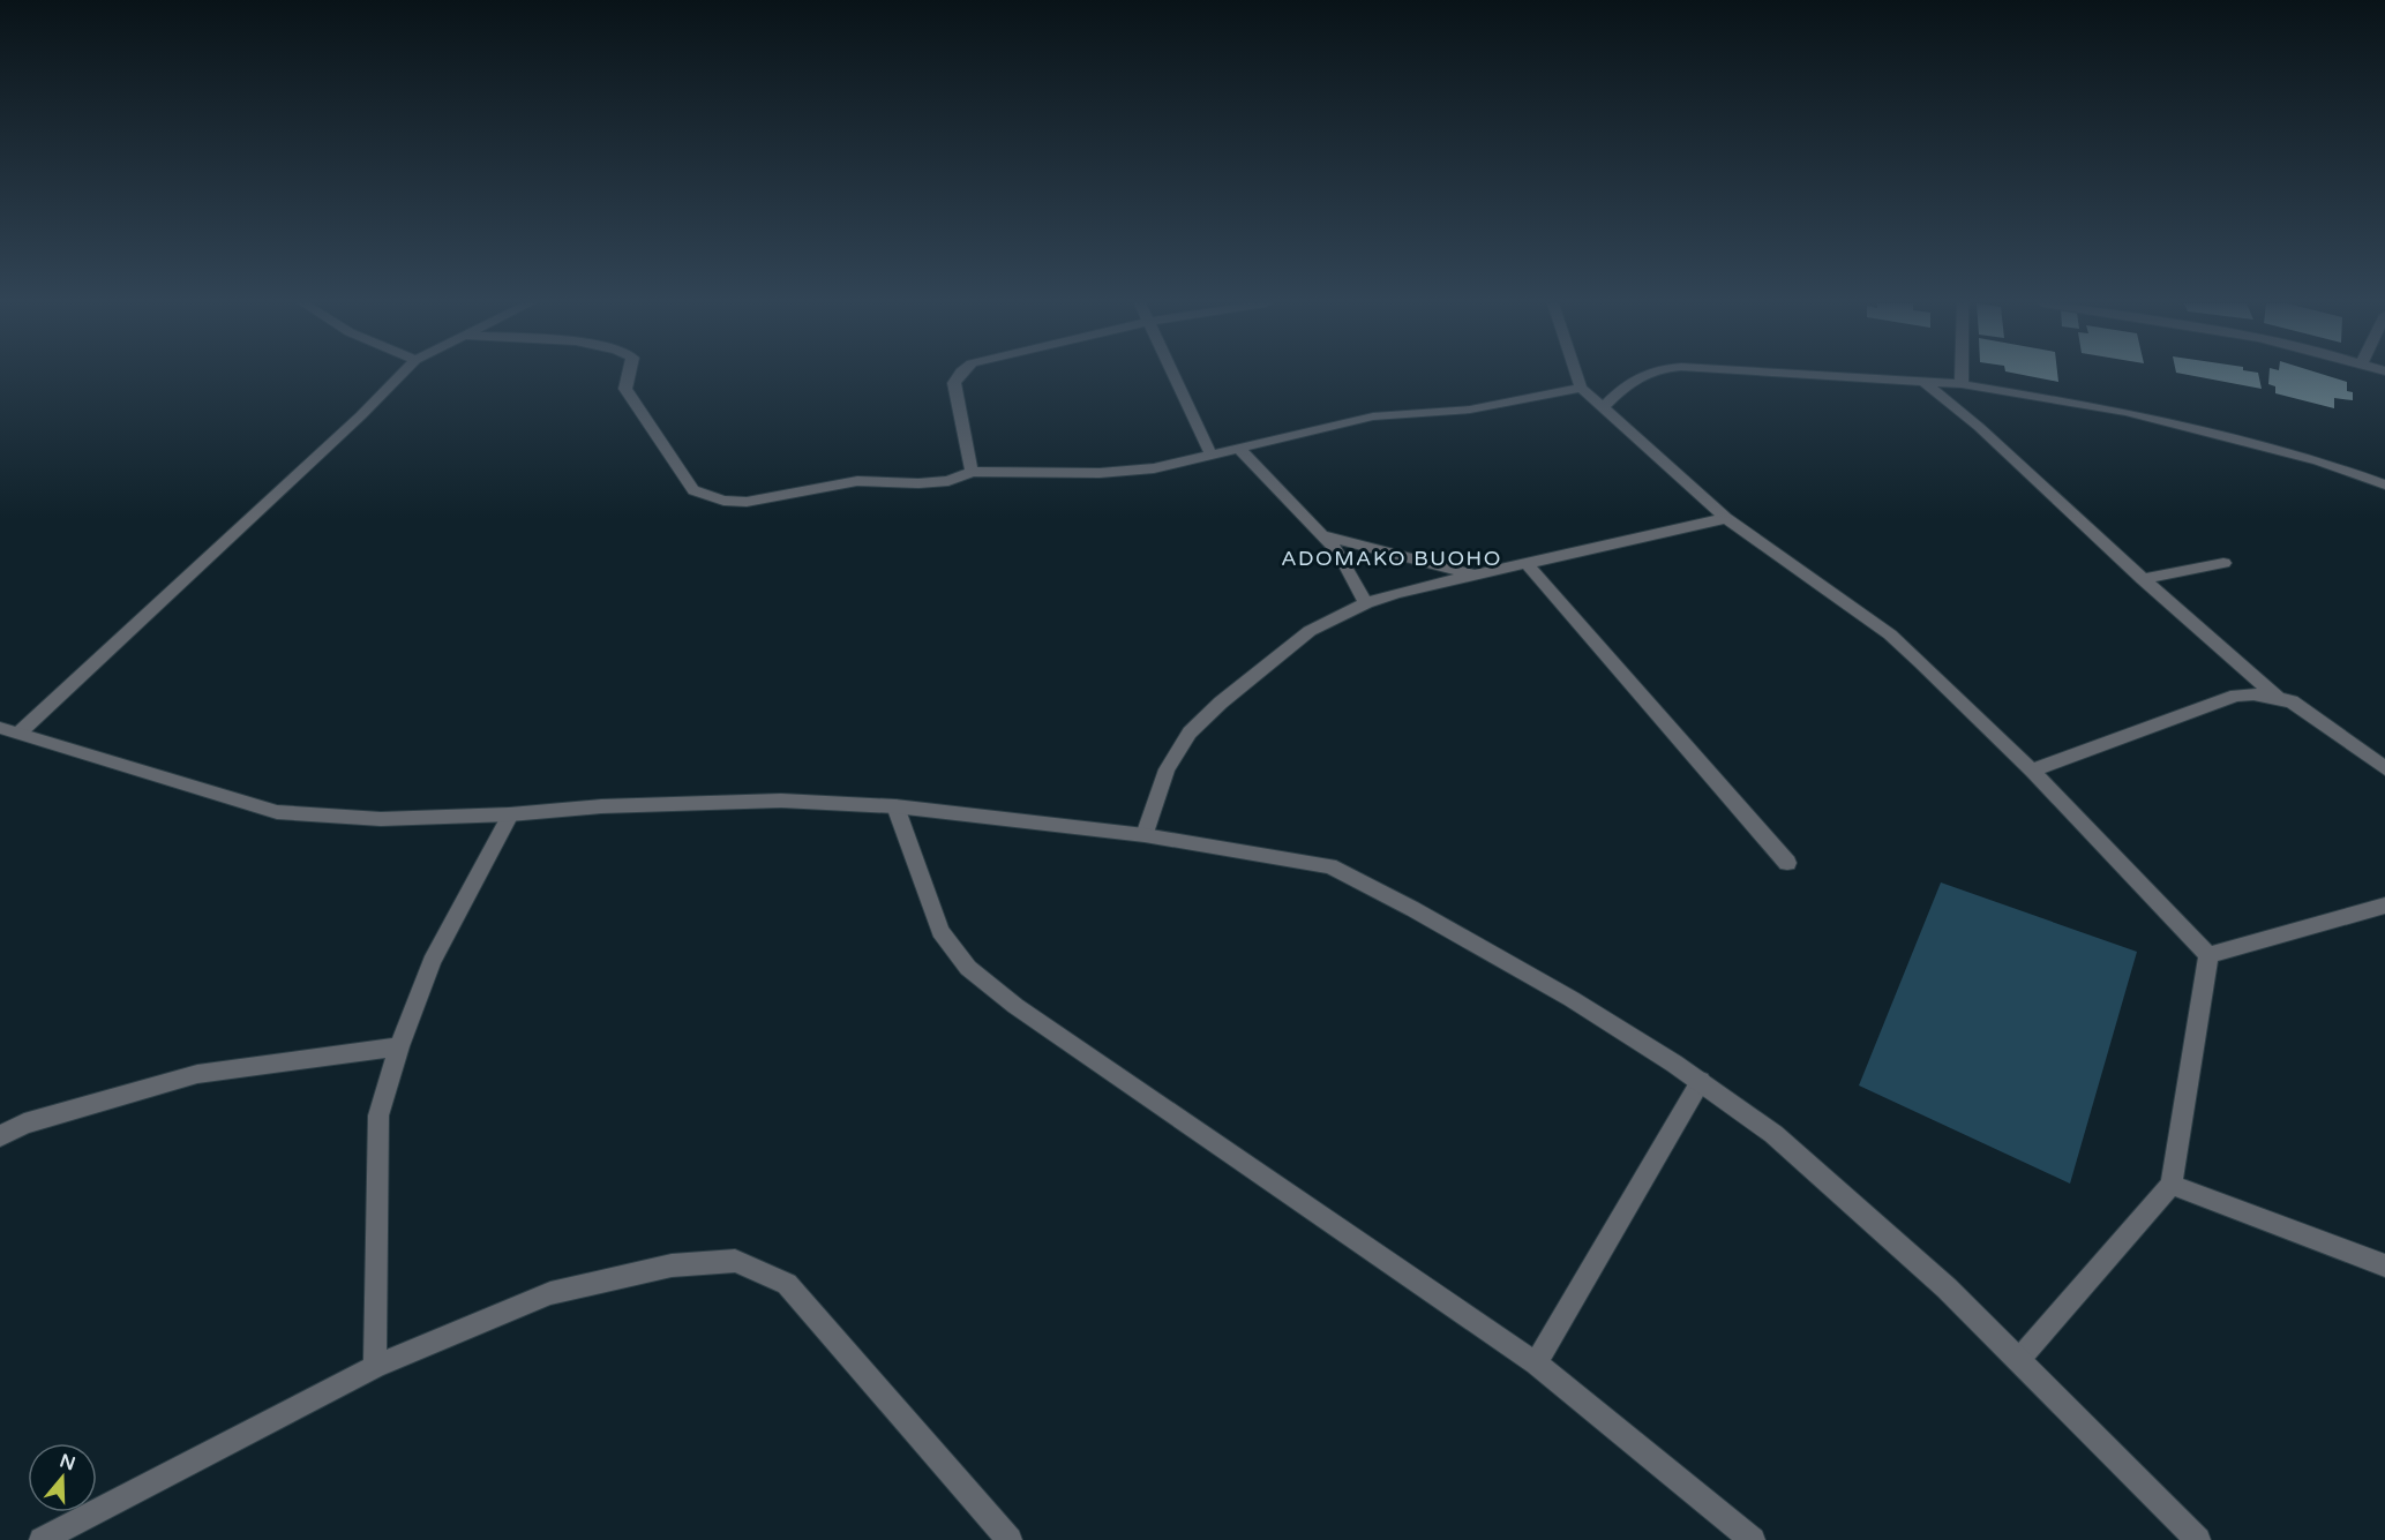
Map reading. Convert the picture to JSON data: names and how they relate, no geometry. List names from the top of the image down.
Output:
{
  "districts": ["ADOMAKO BUOHO"],
  "north": "top"
}
